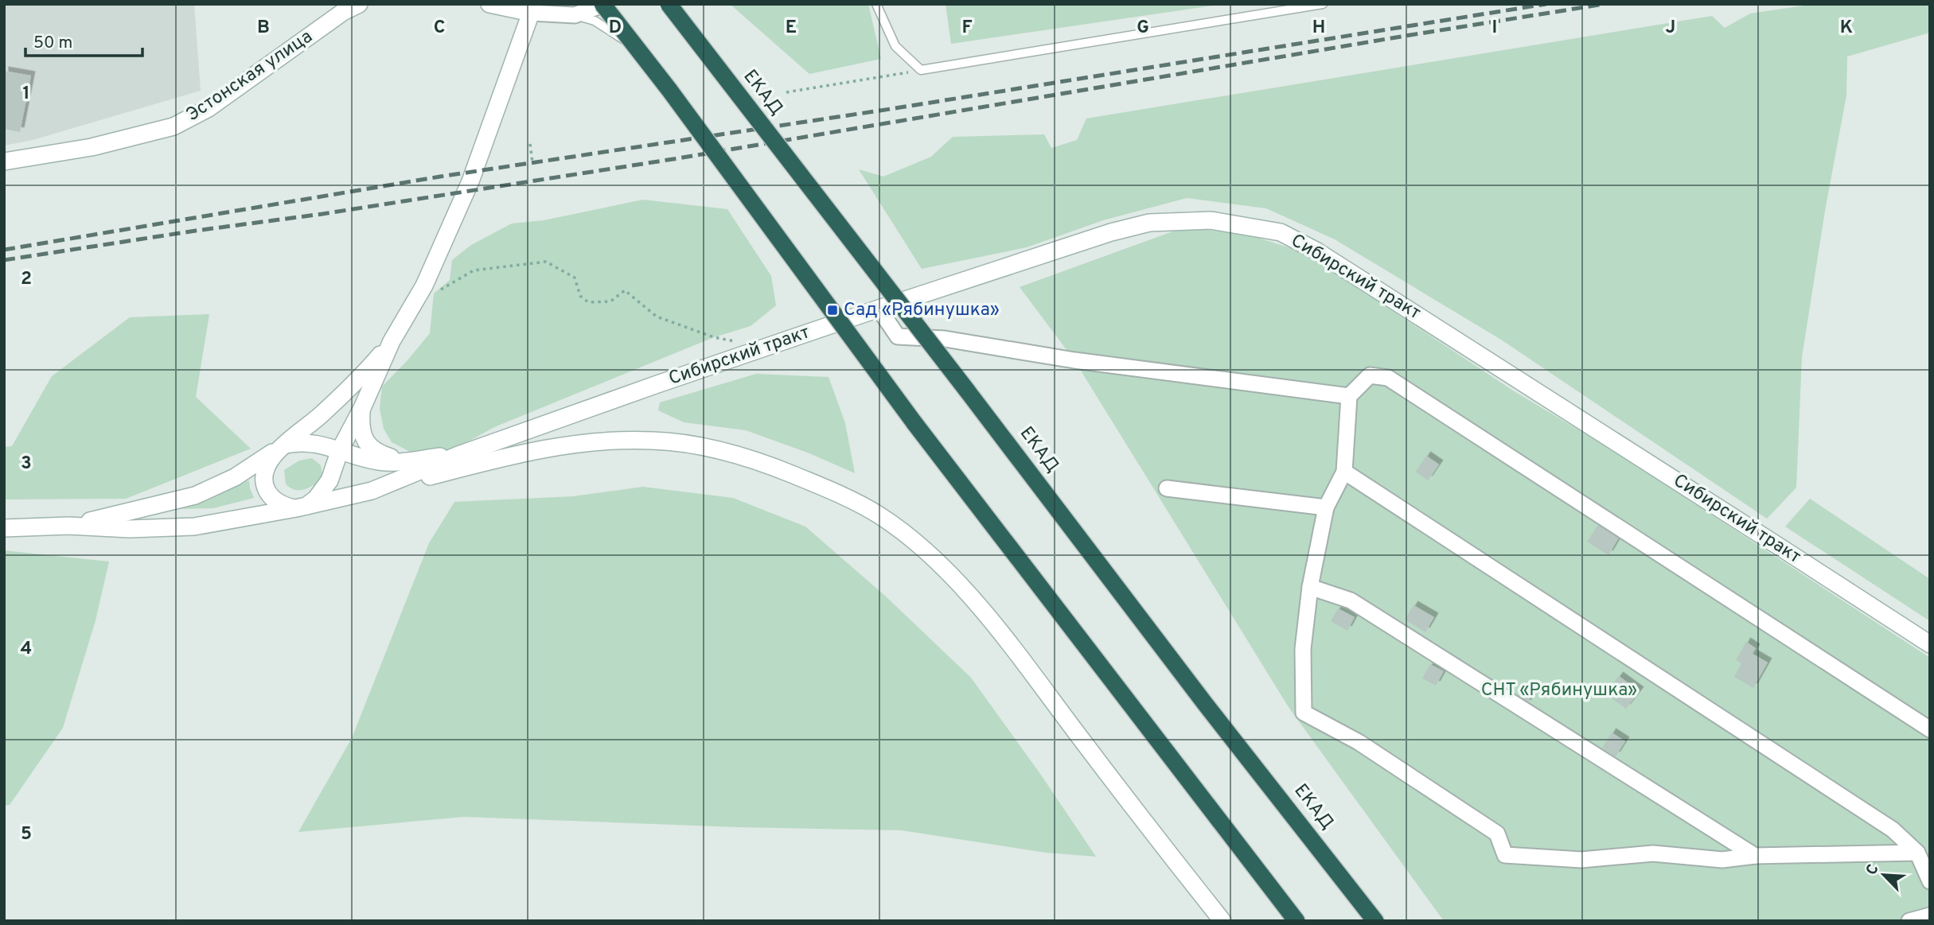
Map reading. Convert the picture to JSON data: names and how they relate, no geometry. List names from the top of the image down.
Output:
{
  "streets": {
    "highway": ["ЕКАД"],
    "main road": ["Эстонская улица", "Сибирский тракт"]
  },
  "parks": ["СНТ «Рябинушка»"],
  "places": {
    "transit": ["Сад «Рябинушка»"]
  },
  "scale_bar": "50 m",
  "north": "top left",
  "grid": {
    "columns": [
      "B",
      "C",
      "D",
      "E",
      "F",
      "G",
      "H",
      "I",
      "J",
      "K"
    ],
    "rows": [
      "1",
      "2",
      "3",
      "4",
      "5"
    ]
  }
}
